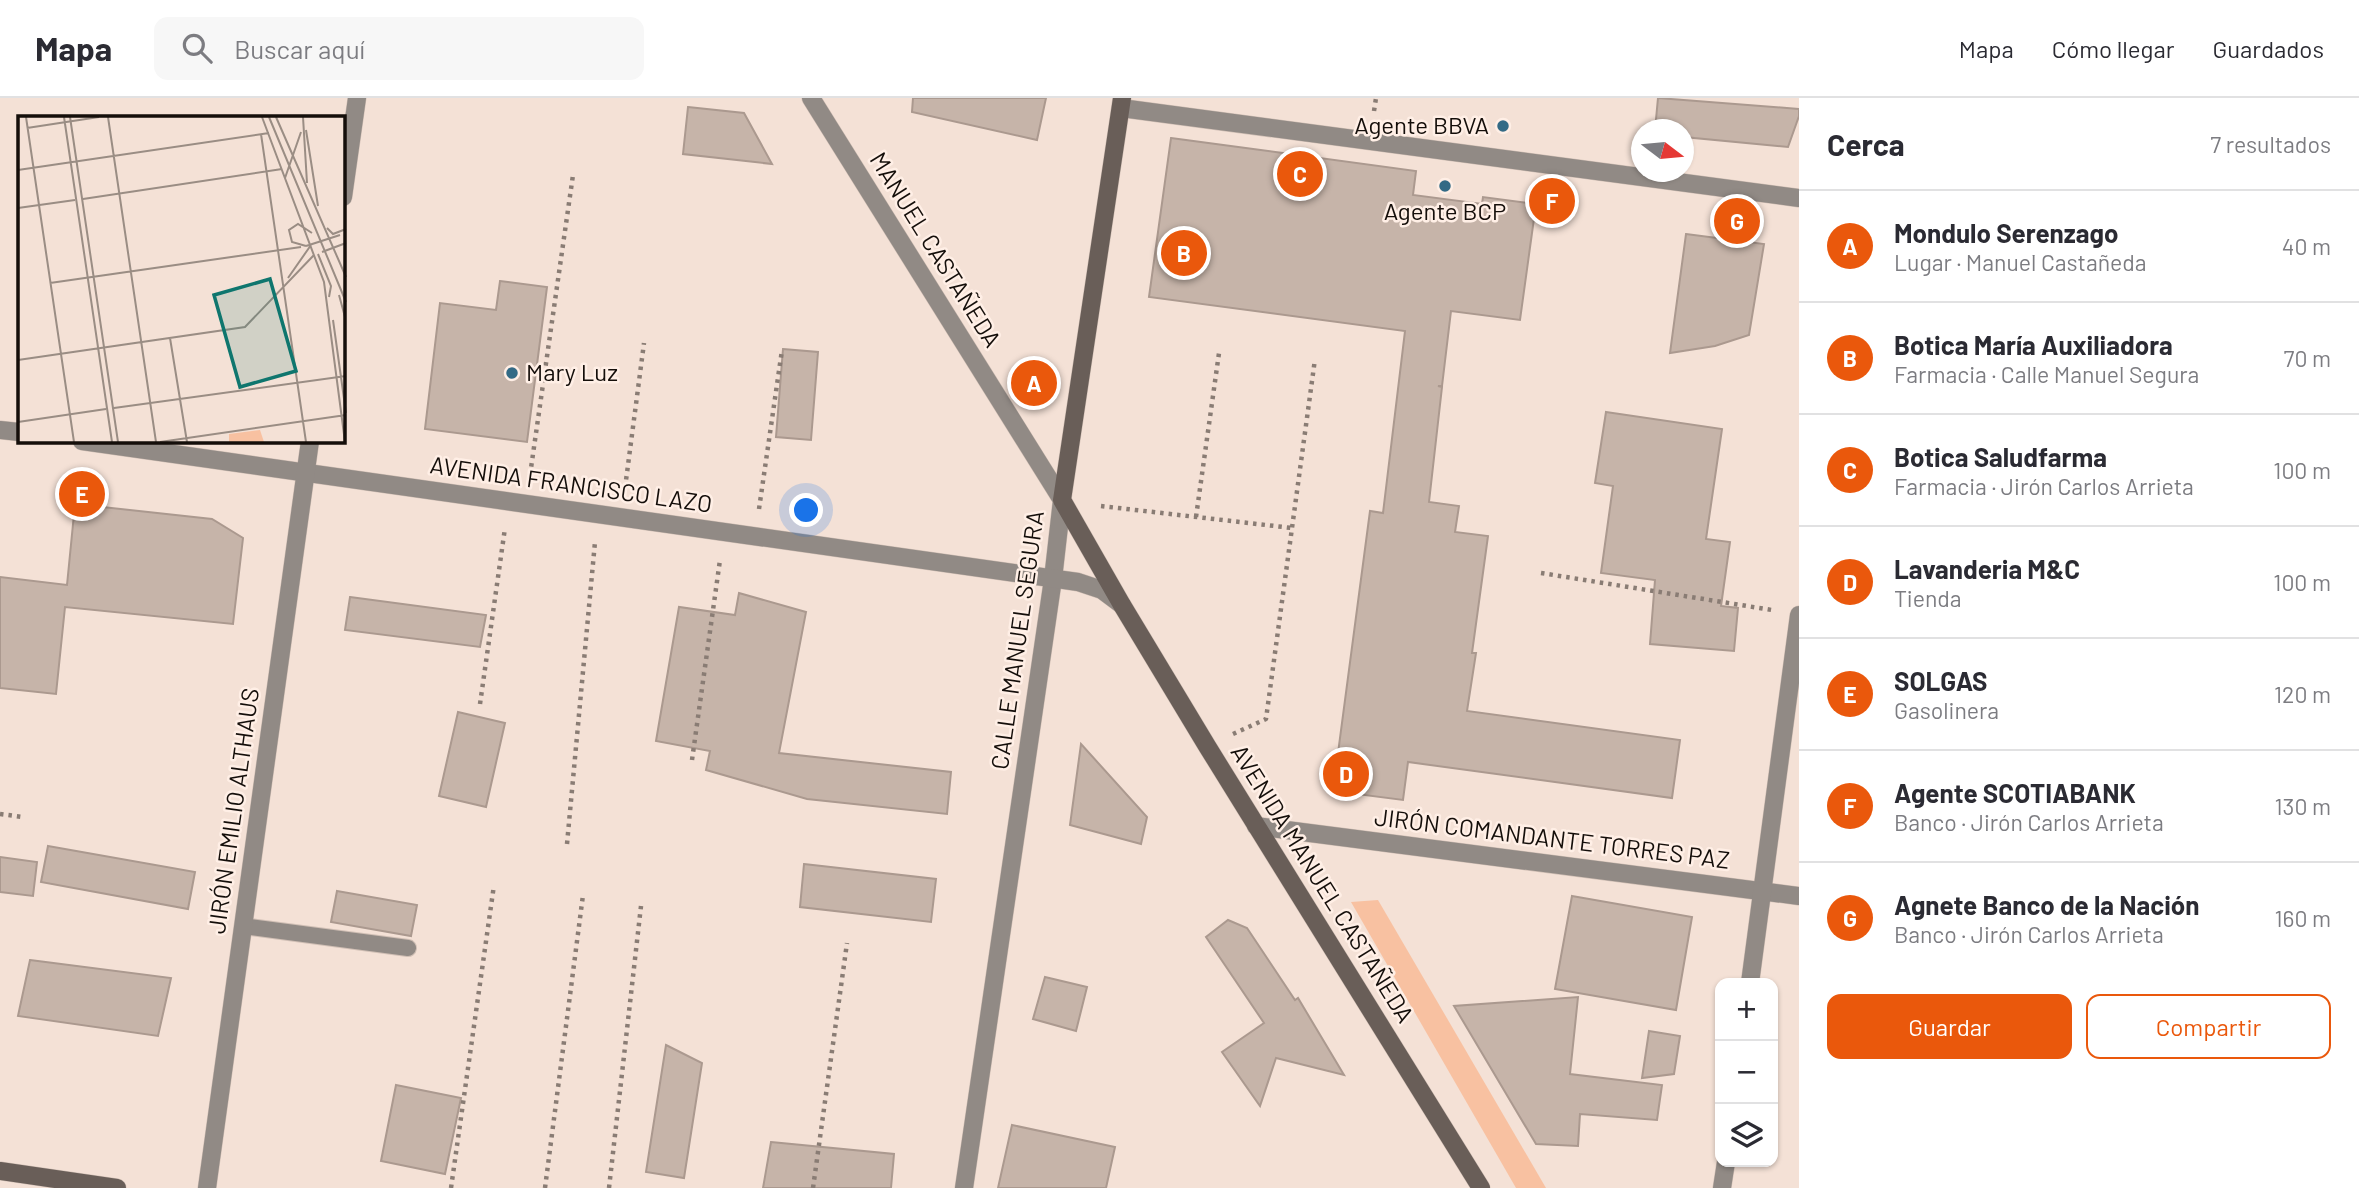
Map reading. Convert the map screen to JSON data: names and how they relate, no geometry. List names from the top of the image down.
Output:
{
  "streets": {
    "street": [
      "MANUEL CASTAÑEDA",
      "AVENIDA FRANCISCO LAZO",
      "CALLE MANUEL SEGURA",
      "JIRÓN EMILIO ALTHAUS",
      "JIRÓN COMANDANTE TORRES PAZ",
      "AVENIDA MANUEL CASTAÑEDA"
    ]
  },
  "crossings": [
    ["MANUEL CASTAÑEDA", "CALLE MANUEL SEGURA"],
    ["MANUEL CASTAÑEDA", "AVENIDA MANUEL CASTAÑEDA"],
    ["AVENIDA FRANCISCO LAZO", "CALLE MANUEL SEGURA"],
    ["AVENIDA FRANCISCO LAZO", "JIRÓN EMILIO ALTHAUS"],
    ["AVENIDA FRANCISCO LAZO", "AVENIDA MANUEL CASTAÑEDA"],
    ["CALLE MANUEL SEGURA", "AVENIDA MANUEL CASTAÑEDA"],
    ["JIRÓN COMANDANTE TORRES PAZ", "AVENIDA MANUEL CASTAÑEDA"]
  ],
  "places": ["Agente BBVA", "Agente BCP", "Mary Luz"],
  "north": "right",
  "page": {
    "header": "Mapa",
    "search": "Buscar aquí",
    "nav": ["Mapa", "Cómo llegar", "Guardados"],
    "heading": ["Cerca", "7 resultados"],
    "pins": [
      "C",
      "F",
      "G",
      "B",
      "A",
      "E",
      "D"
    ],
    "list": [
      {
        "mark": "A",
        "name": "Mondulo Serenzago",
        "note": "Lugar · Manuel Castañeda",
        "value": "40 m"
      },
      {
        "mark": "B",
        "name": "Botica María Auxiliadora",
        "note": "Farmacia · Calle Manuel Segura",
        "value": "70 m"
      },
      {
        "mark": "C",
        "name": "Botica Saludfarma",
        "note": "Farmacia · Jirón Carlos Arrieta",
        "value": "100 m"
      },
      {
        "mark": "D",
        "name": "Lavanderia M&C",
        "note": "Tienda",
        "value": "100 m"
      },
      {
        "mark": "E",
        "name": "SOLGAS",
        "note": "Gasolinera",
        "value": "120 m"
      },
      {
        "mark": "F",
        "name": "Agente SCOTIABANK",
        "note": "Banco · Jirón Carlos Arrieta",
        "value": "130 m"
      },
      {
        "mark": "G",
        "name": "Agnete Banco de la Nación",
        "note": "Banco · Jirón Carlos Arrieta",
        "value": "160 m"
      }
    ],
    "buttons": ["Guardar", "Compartir"],
    "map_buttons": ["+", "−"]
  }
}
